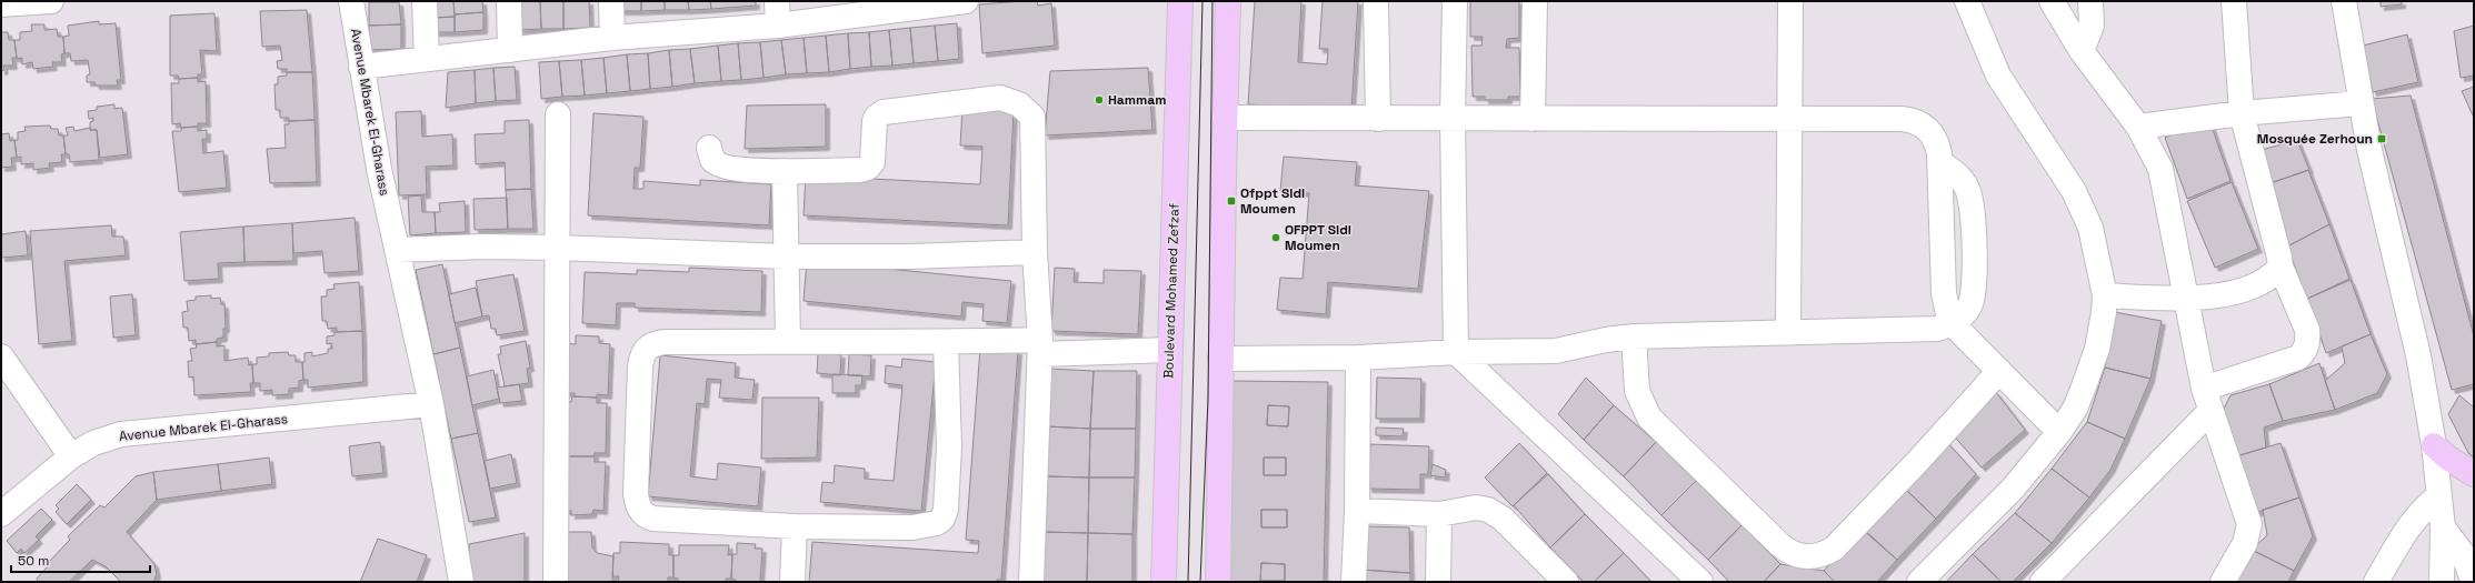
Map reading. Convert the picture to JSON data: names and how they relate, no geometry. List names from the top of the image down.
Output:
{
  "streets": {
    "main road": ["Boulevard Mohamed Zefzaf"],
    "street": ["Avenue Mbarek El-Gharass"]
  },
  "places": {
    "other": ["Hammam", "OFPPT Sidi Moumen"],
    "transit": ["Mosquée Zerhoun", "Ofppt Sidi Moumen"]
  },
  "scale_bar": "50 m"
}
